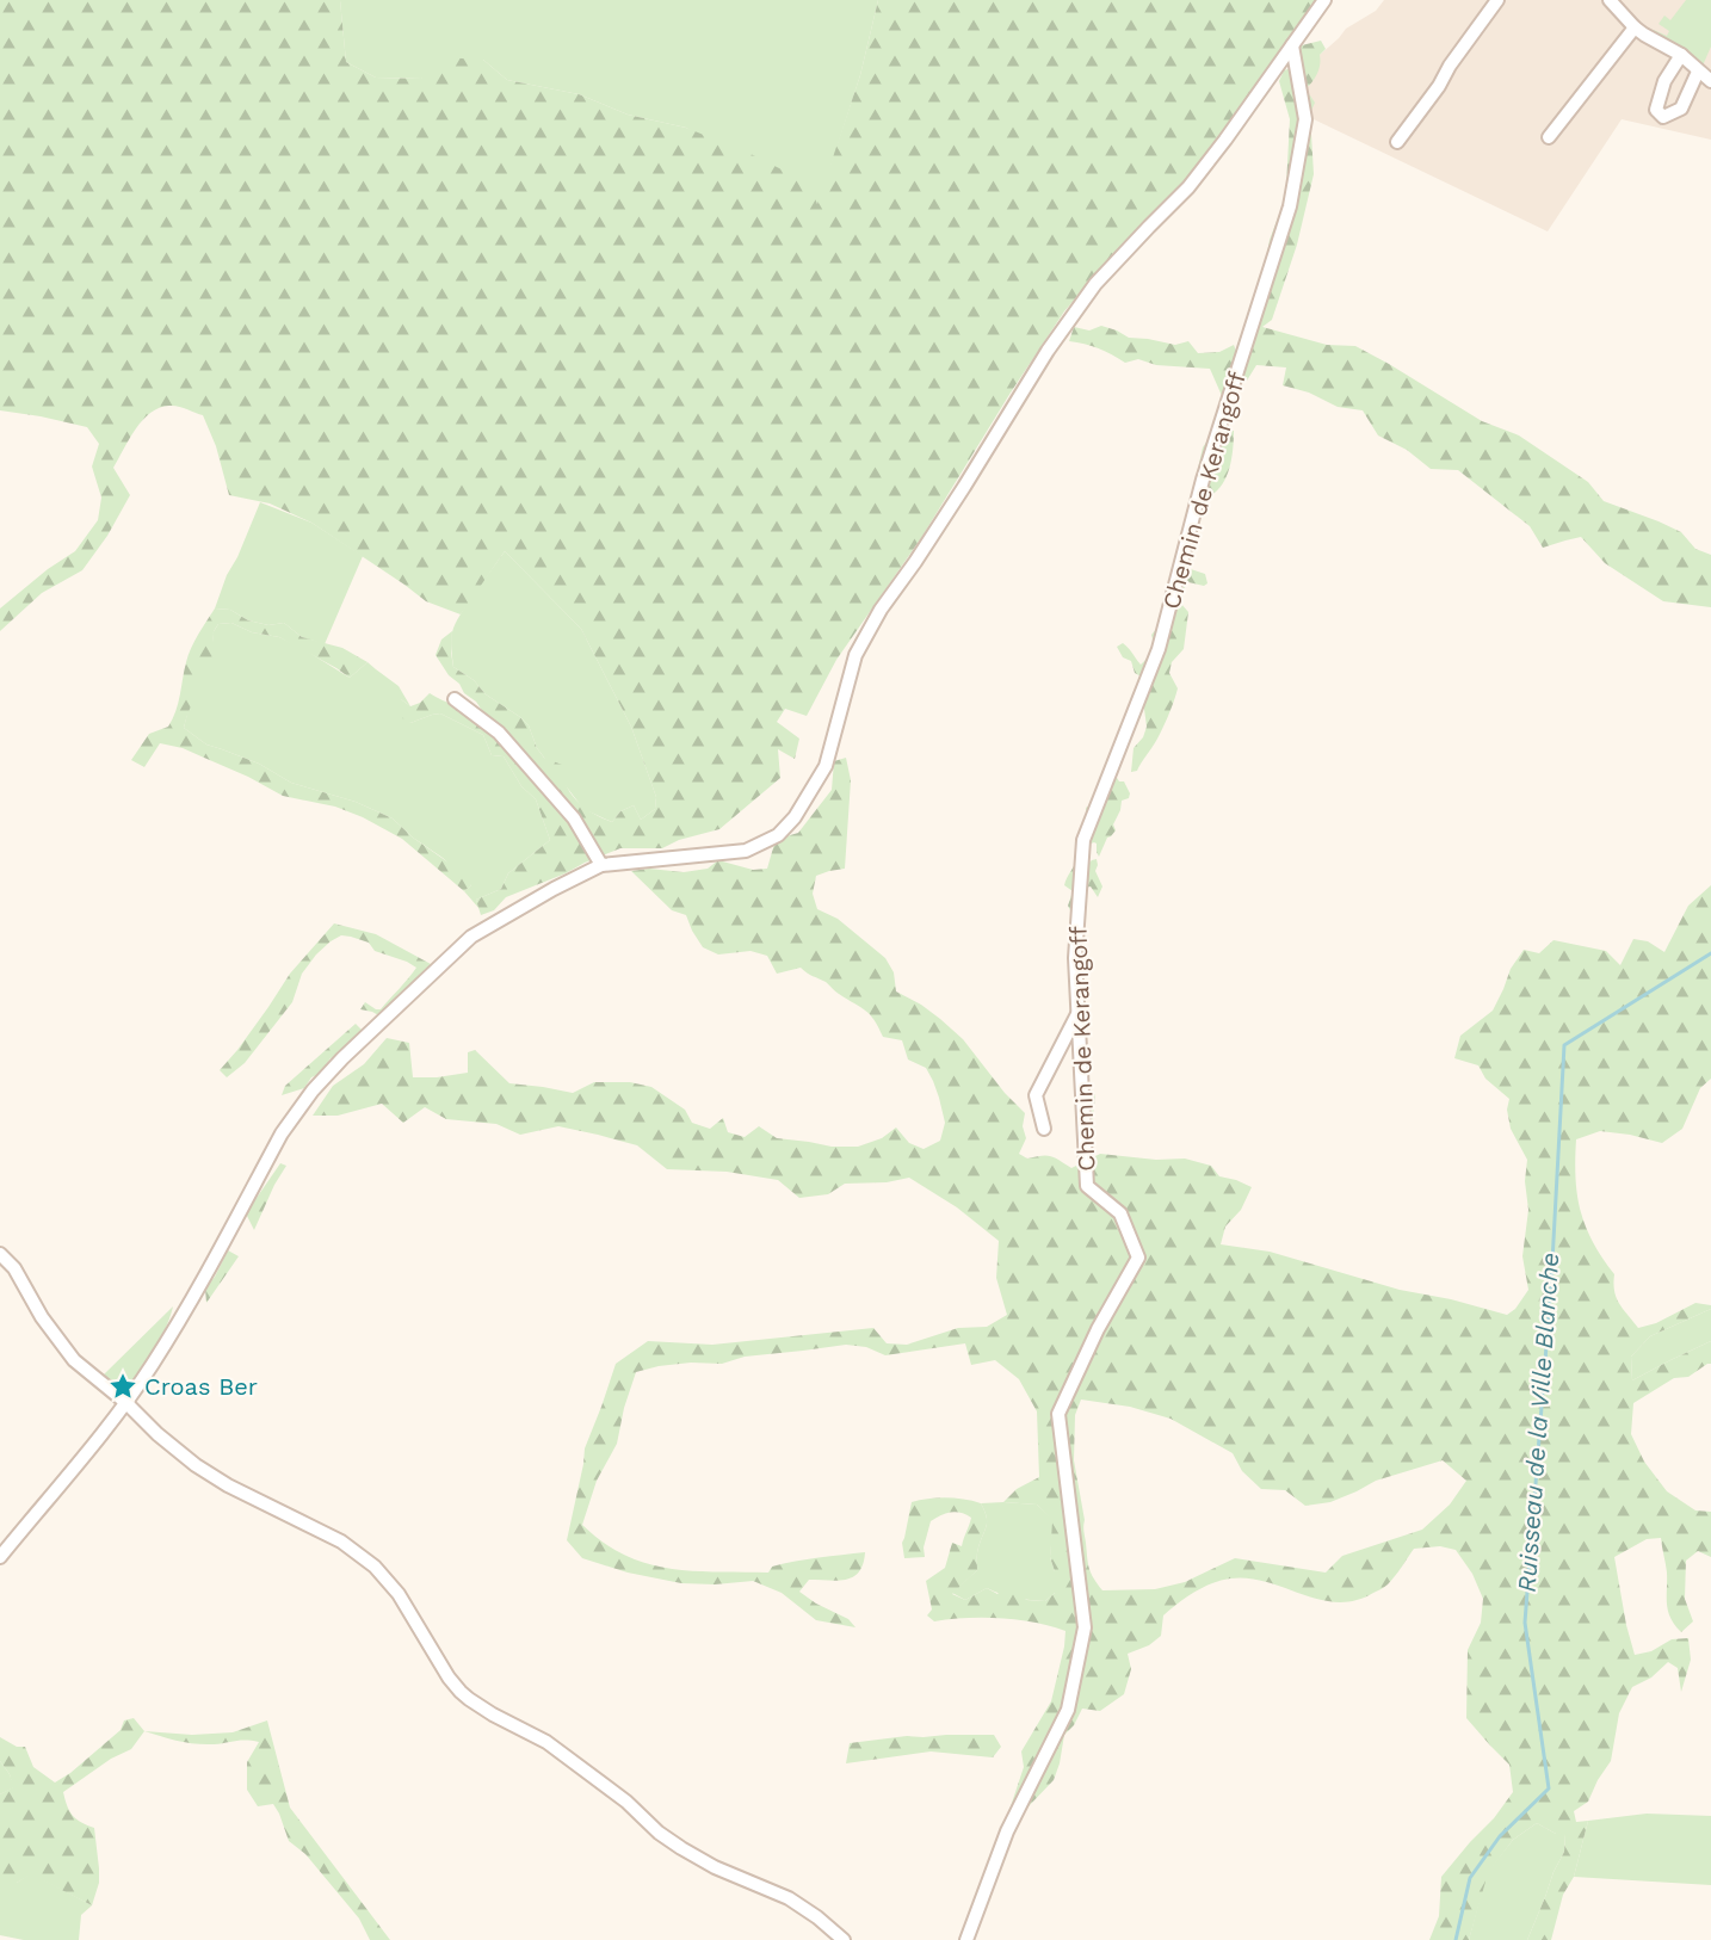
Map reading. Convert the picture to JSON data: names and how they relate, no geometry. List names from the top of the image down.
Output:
{
  "streets": {
    "street": ["Chemin de Kerangoff"]
  },
  "water": ["Ruisseau de la Ville Blanche"],
  "places": {
    "place": ["Croas Ber"]
  }
}
